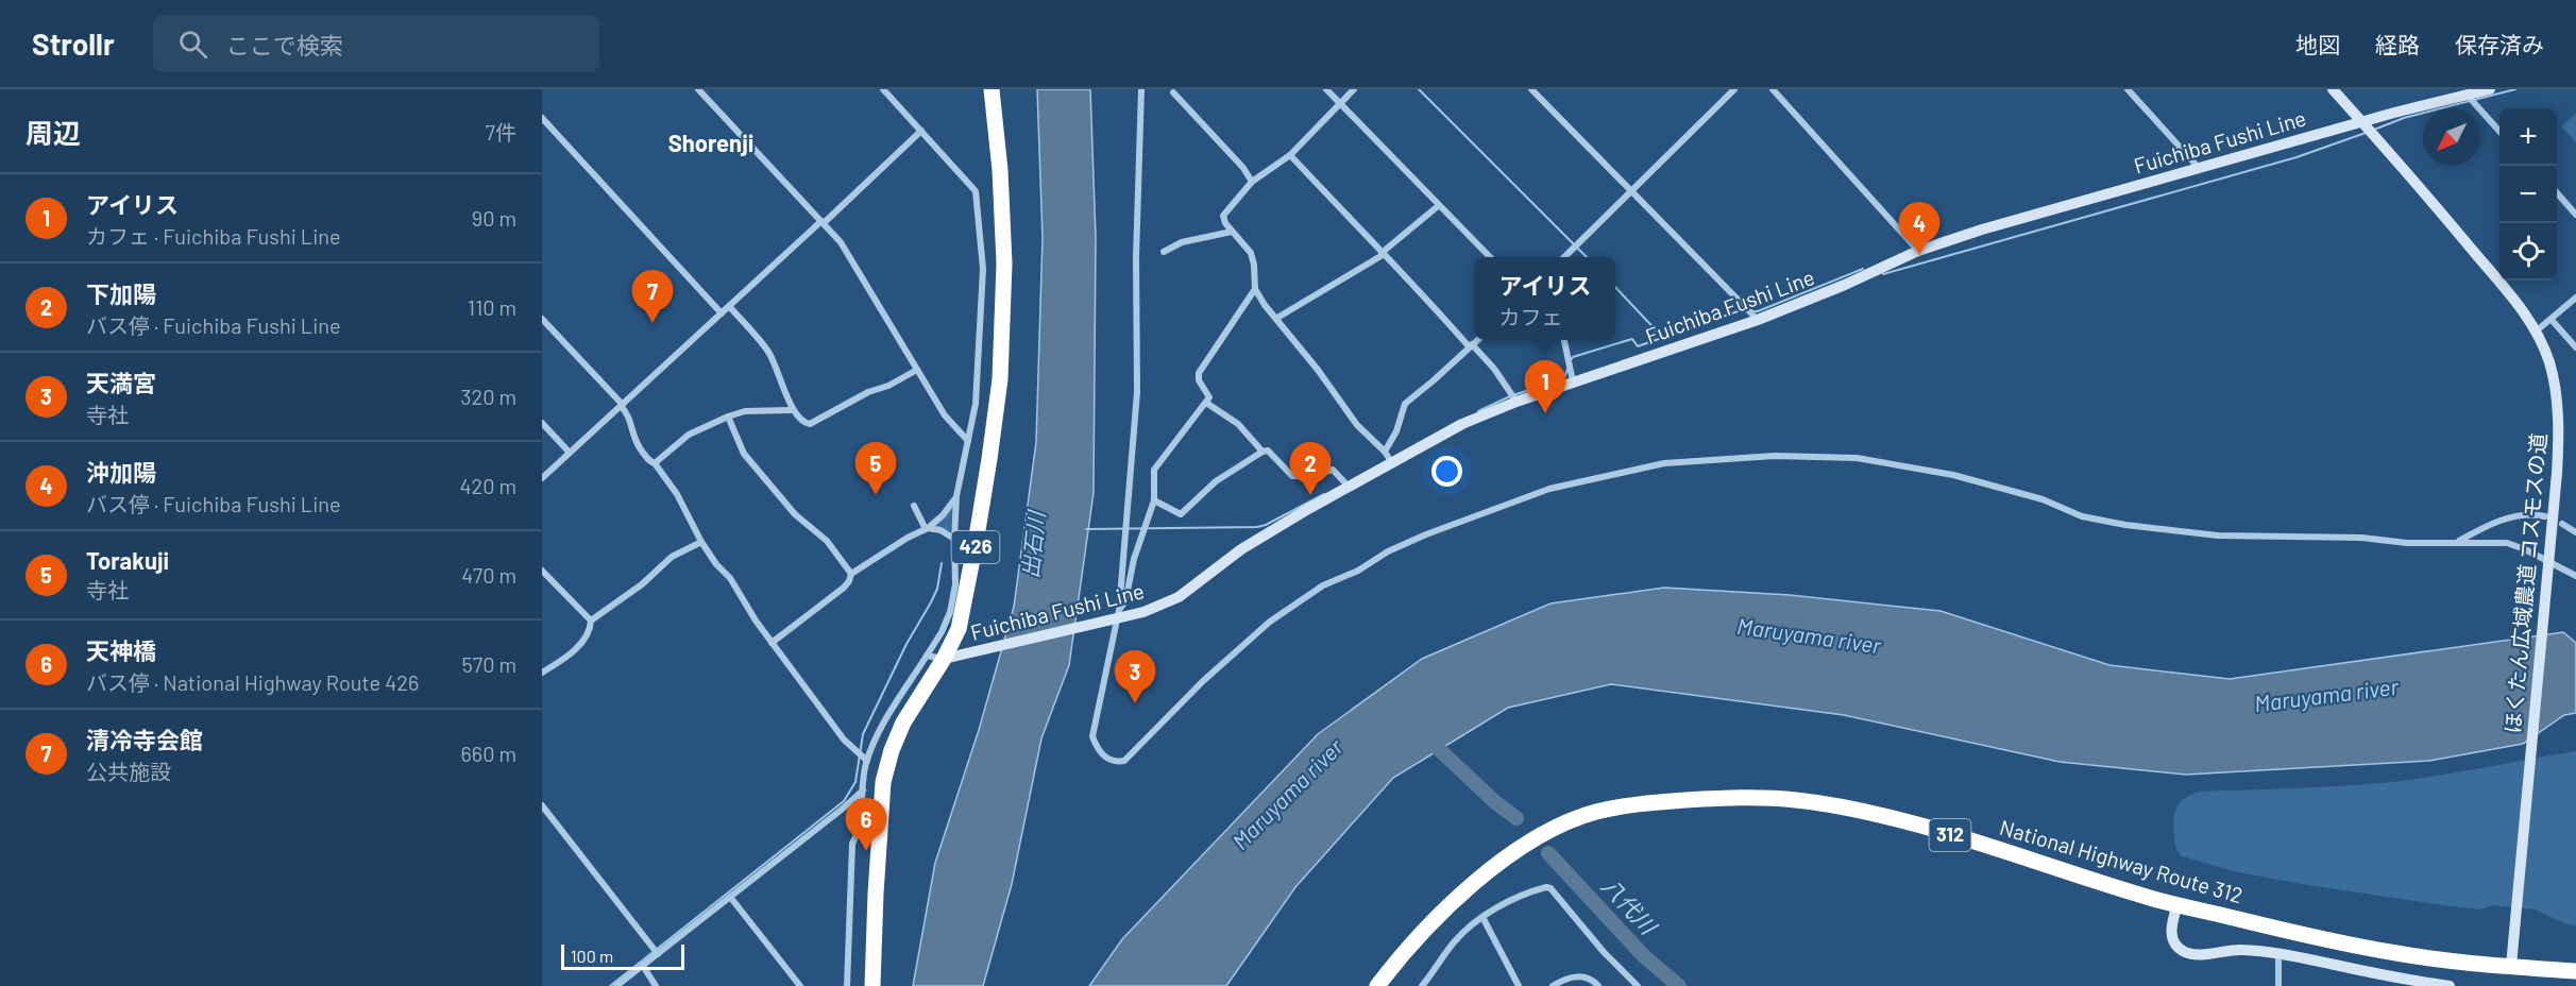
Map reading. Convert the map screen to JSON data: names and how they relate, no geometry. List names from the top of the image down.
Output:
{
  "streets": {
    "highway": ["426", "312", "National Highway Route 312"],
    "main road": ["Fuichiba Fushi Line", "ほくたん広域農道 コスモスの道"]
  },
  "crossings": [
    ["Fuichiba Fushi Line", "426"],
    ["Fuichiba Fushi Line", "ほくたん広域農道 コスモスの道"],
    ["ほくたん広域農道 コスモスの道", "National Highway Route 312"]
  ],
  "districts": ["Shorenji"],
  "water": ["出石川", "Maruyama river", "八代川"],
  "scale_bar": "100 m",
  "north": "bottom left",
  "page": {
    "header": "Strollr",
    "search": "ここで検索",
    "nav": ["地図", "経路", "保存済み"],
    "heading": ["周辺", "7件"],
    "map_buttons": ["+", "−"],
    "list": [
      {
        "mark": "1",
        "name": "アイリス",
        "note": "カフェ · Fuichiba Fushi Line",
        "value": "90 m"
      },
      {
        "mark": "2",
        "name": "下加陽",
        "note": "バス停 · Fuichiba Fushi Line",
        "value": "110 m"
      },
      {
        "mark": "3",
        "name": "天満宮",
        "note": "寺社",
        "value": "320 m"
      },
      {
        "mark": "4",
        "name": "沖加陽",
        "note": "バス停 · Fuichiba Fushi Line",
        "value": "420 m"
      },
      {
        "mark": "5",
        "name": "Torakuji",
        "note": "寺社",
        "value": "470 m"
      },
      {
        "mark": "6",
        "name": "天神橋",
        "note": "バス停 · National Highway Route 426",
        "value": "570 m"
      },
      {
        "mark": "7",
        "name": "清冷寺会館",
        "note": "公共施設",
        "value": "660 m"
      }
    ],
    "pins": [
      "4",
      "7",
      "1",
      "2",
      "5",
      "3",
      "6"
    ],
    "popup": ["アイリス", "カフェ"],
    "scale": "100 m"
  }
}
